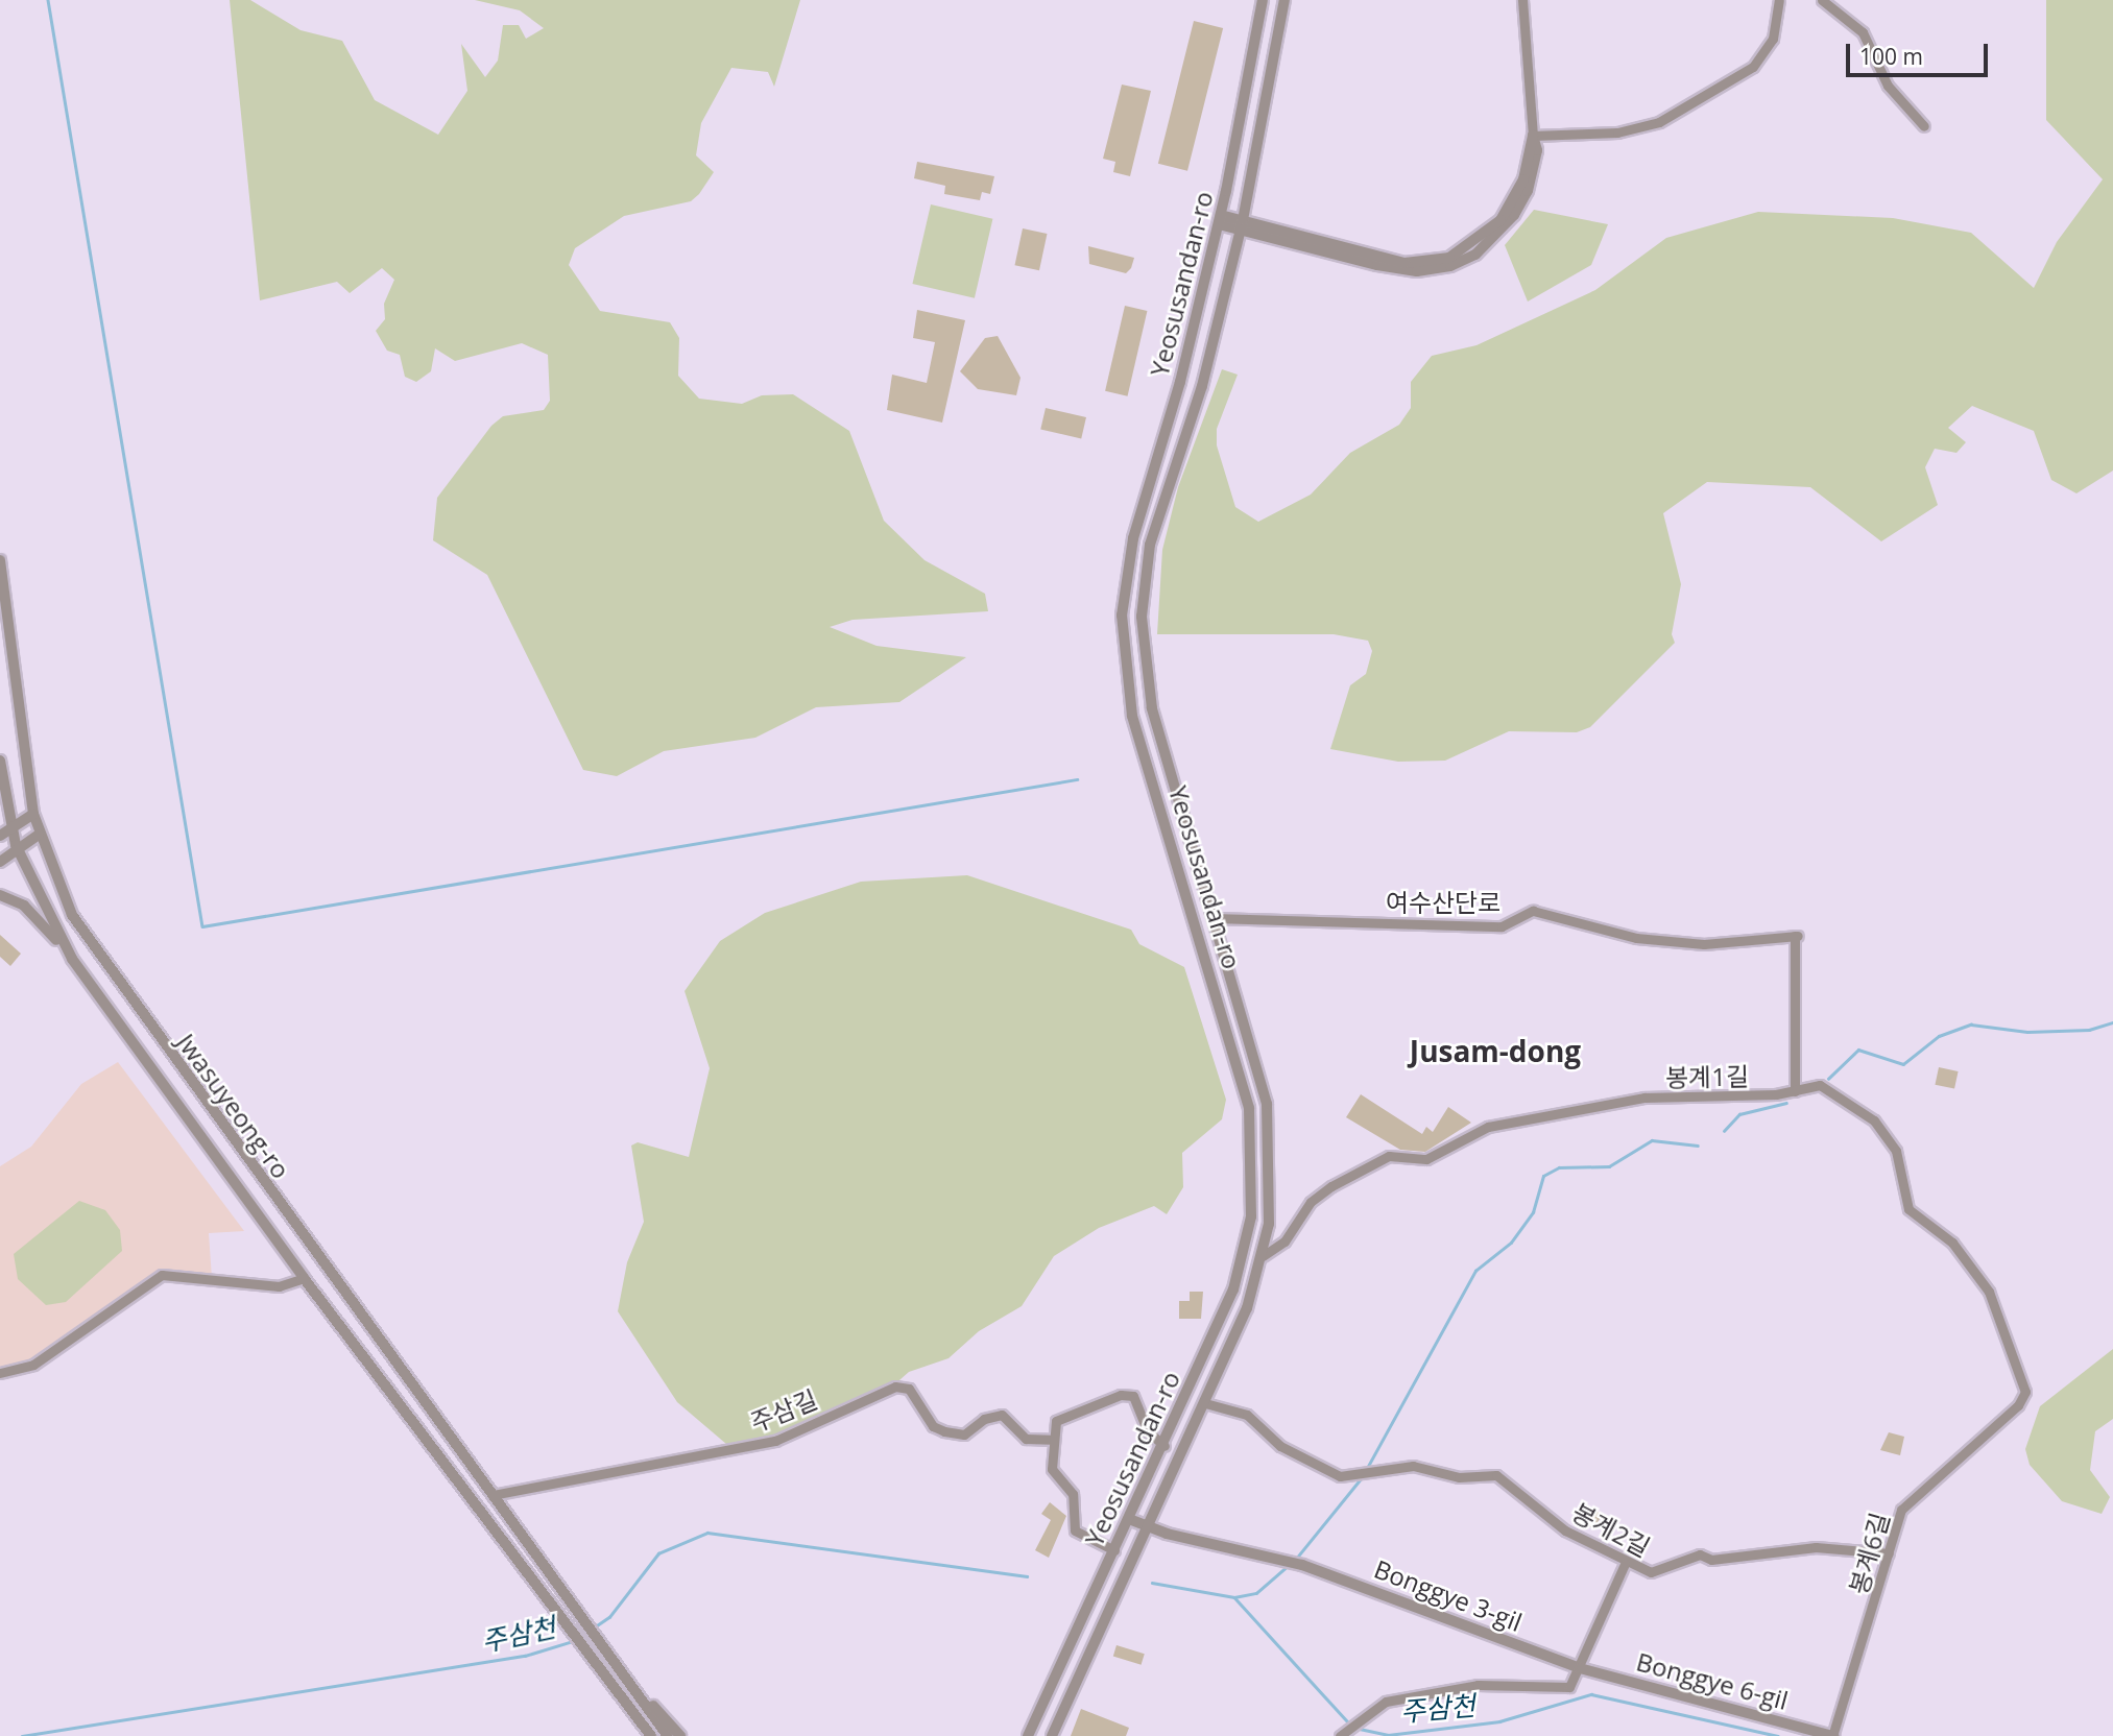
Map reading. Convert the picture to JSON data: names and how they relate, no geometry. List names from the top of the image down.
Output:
{
  "streets": {
    "street": [
      "Yeosusandan-ro",
      "여수산단로",
      "봉계1길",
      "Jwasuyeong-ro",
      "주삼길",
      "봉계2길",
      "봉계6길",
      "Bonggye 3-gil",
      "Bonggye 6-gil"
    ]
  },
  "crossings": [
    ["Yeosusandan-ro", "여수산단로"],
    ["Yeosusandan-ro", "봉계1길"],
    ["Yeosusandan-ro", "봉계2길"],
    ["Yeosusandan-ro", "Bonggye 3-gil"],
    ["여수산단로", "봉계1길"],
    ["봉계1길", "봉계6길"],
    ["Jwasuyeong-ro", "주삼길"],
    ["봉계2길", "봉계6길"],
    ["봉계6길", "Bonggye 6-gil"],
    ["Bonggye 3-gil", "Bonggye 6-gil"]
  ],
  "districts": ["Jusam-dong"],
  "water": ["주삼천"],
  "scale_bar": "100 m"
}
